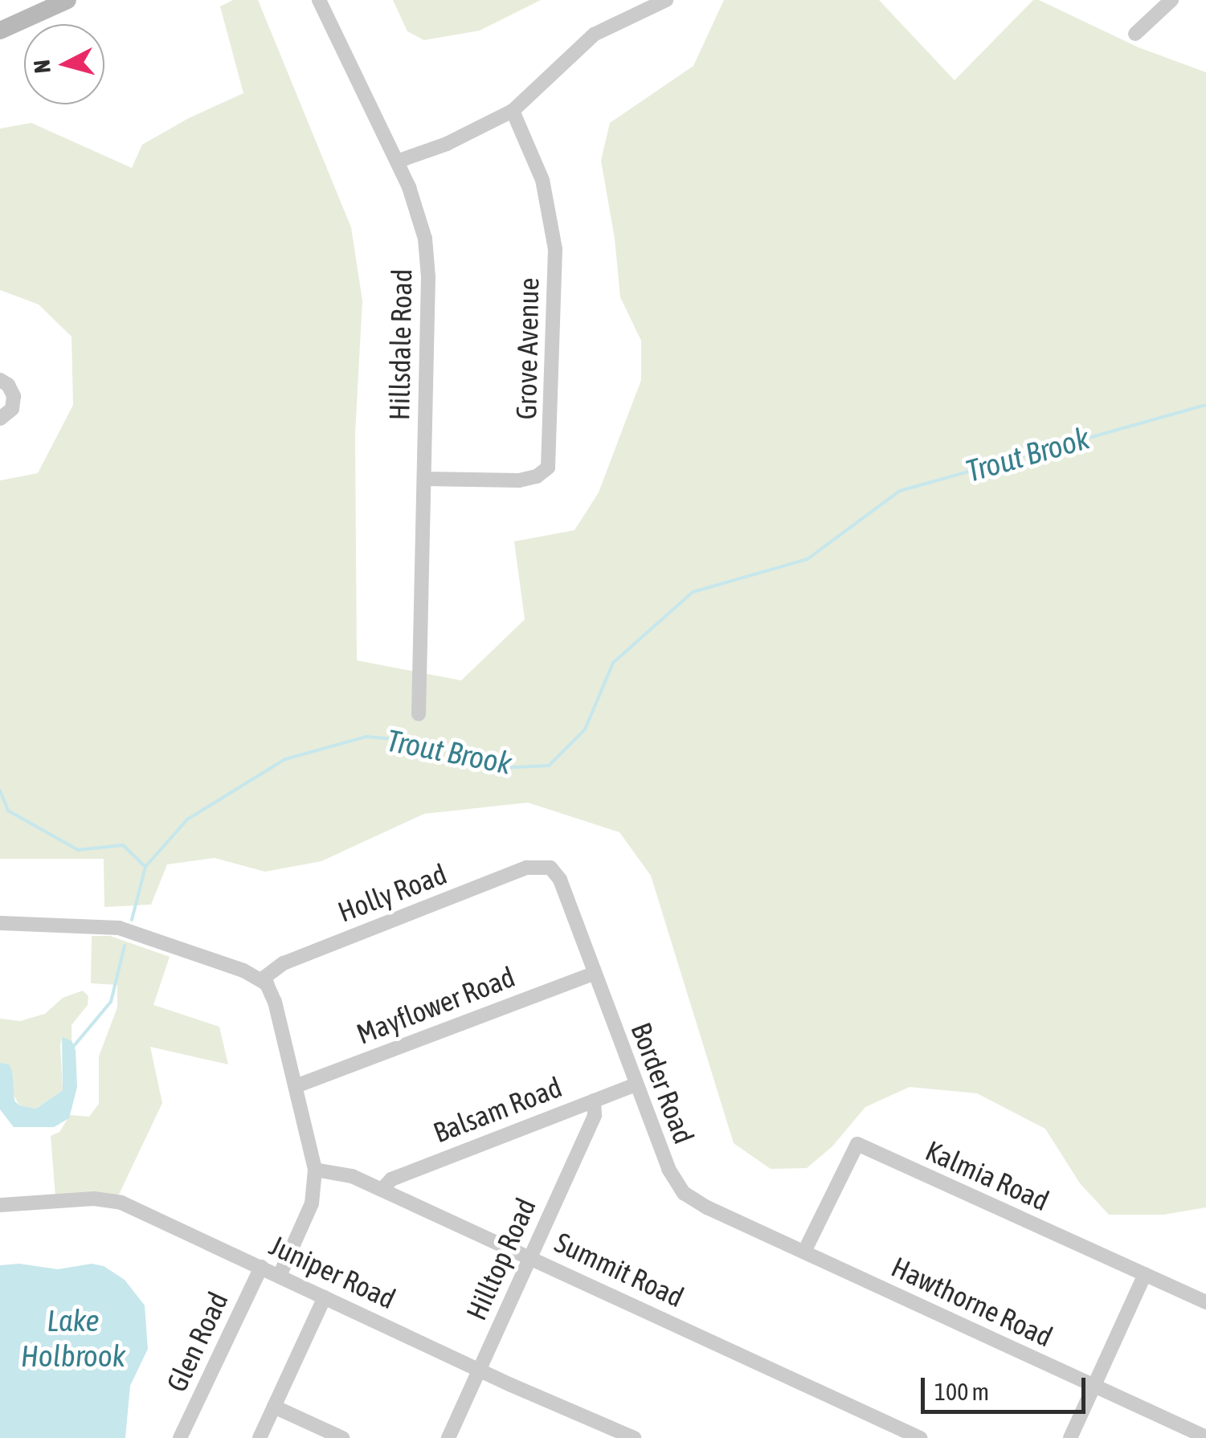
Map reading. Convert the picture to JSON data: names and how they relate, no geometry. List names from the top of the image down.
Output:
{
  "streets": {
    "street": [
      "Hillsdale Road",
      "Grove Avenue",
      "Holly Road",
      "Mayflower Road",
      "Border Road",
      "Balsam Road",
      "Kalmia Road",
      "Hilltop Road",
      "Summit Road",
      "Juniper Road",
      "Hawthorne Road",
      "Glen Road"
    ]
  },
  "crossings": [
    ["Hillsdale Road", "Grove Avenue"],
    ["Holly Road", "Border Road"],
    ["Mayflower Road", "Border Road"],
    ["Border Road", "Balsam Road"],
    ["Border Road", "Kalmia Road"],
    ["Border Road", "Hawthorne Road"],
    ["Balsam Road", "Hilltop Road"],
    ["Balsam Road", "Summit Road"],
    ["Kalmia Road", "Hawthorne Road"],
    ["Hilltop Road", "Summit Road"],
    ["Hilltop Road", "Juniper Road"],
    ["Juniper Road", "Glen Road"]
  ],
  "water": ["Trout Brook", "Lake Holbrook"],
  "scale_bar": "100 m",
  "north": "left"
}
